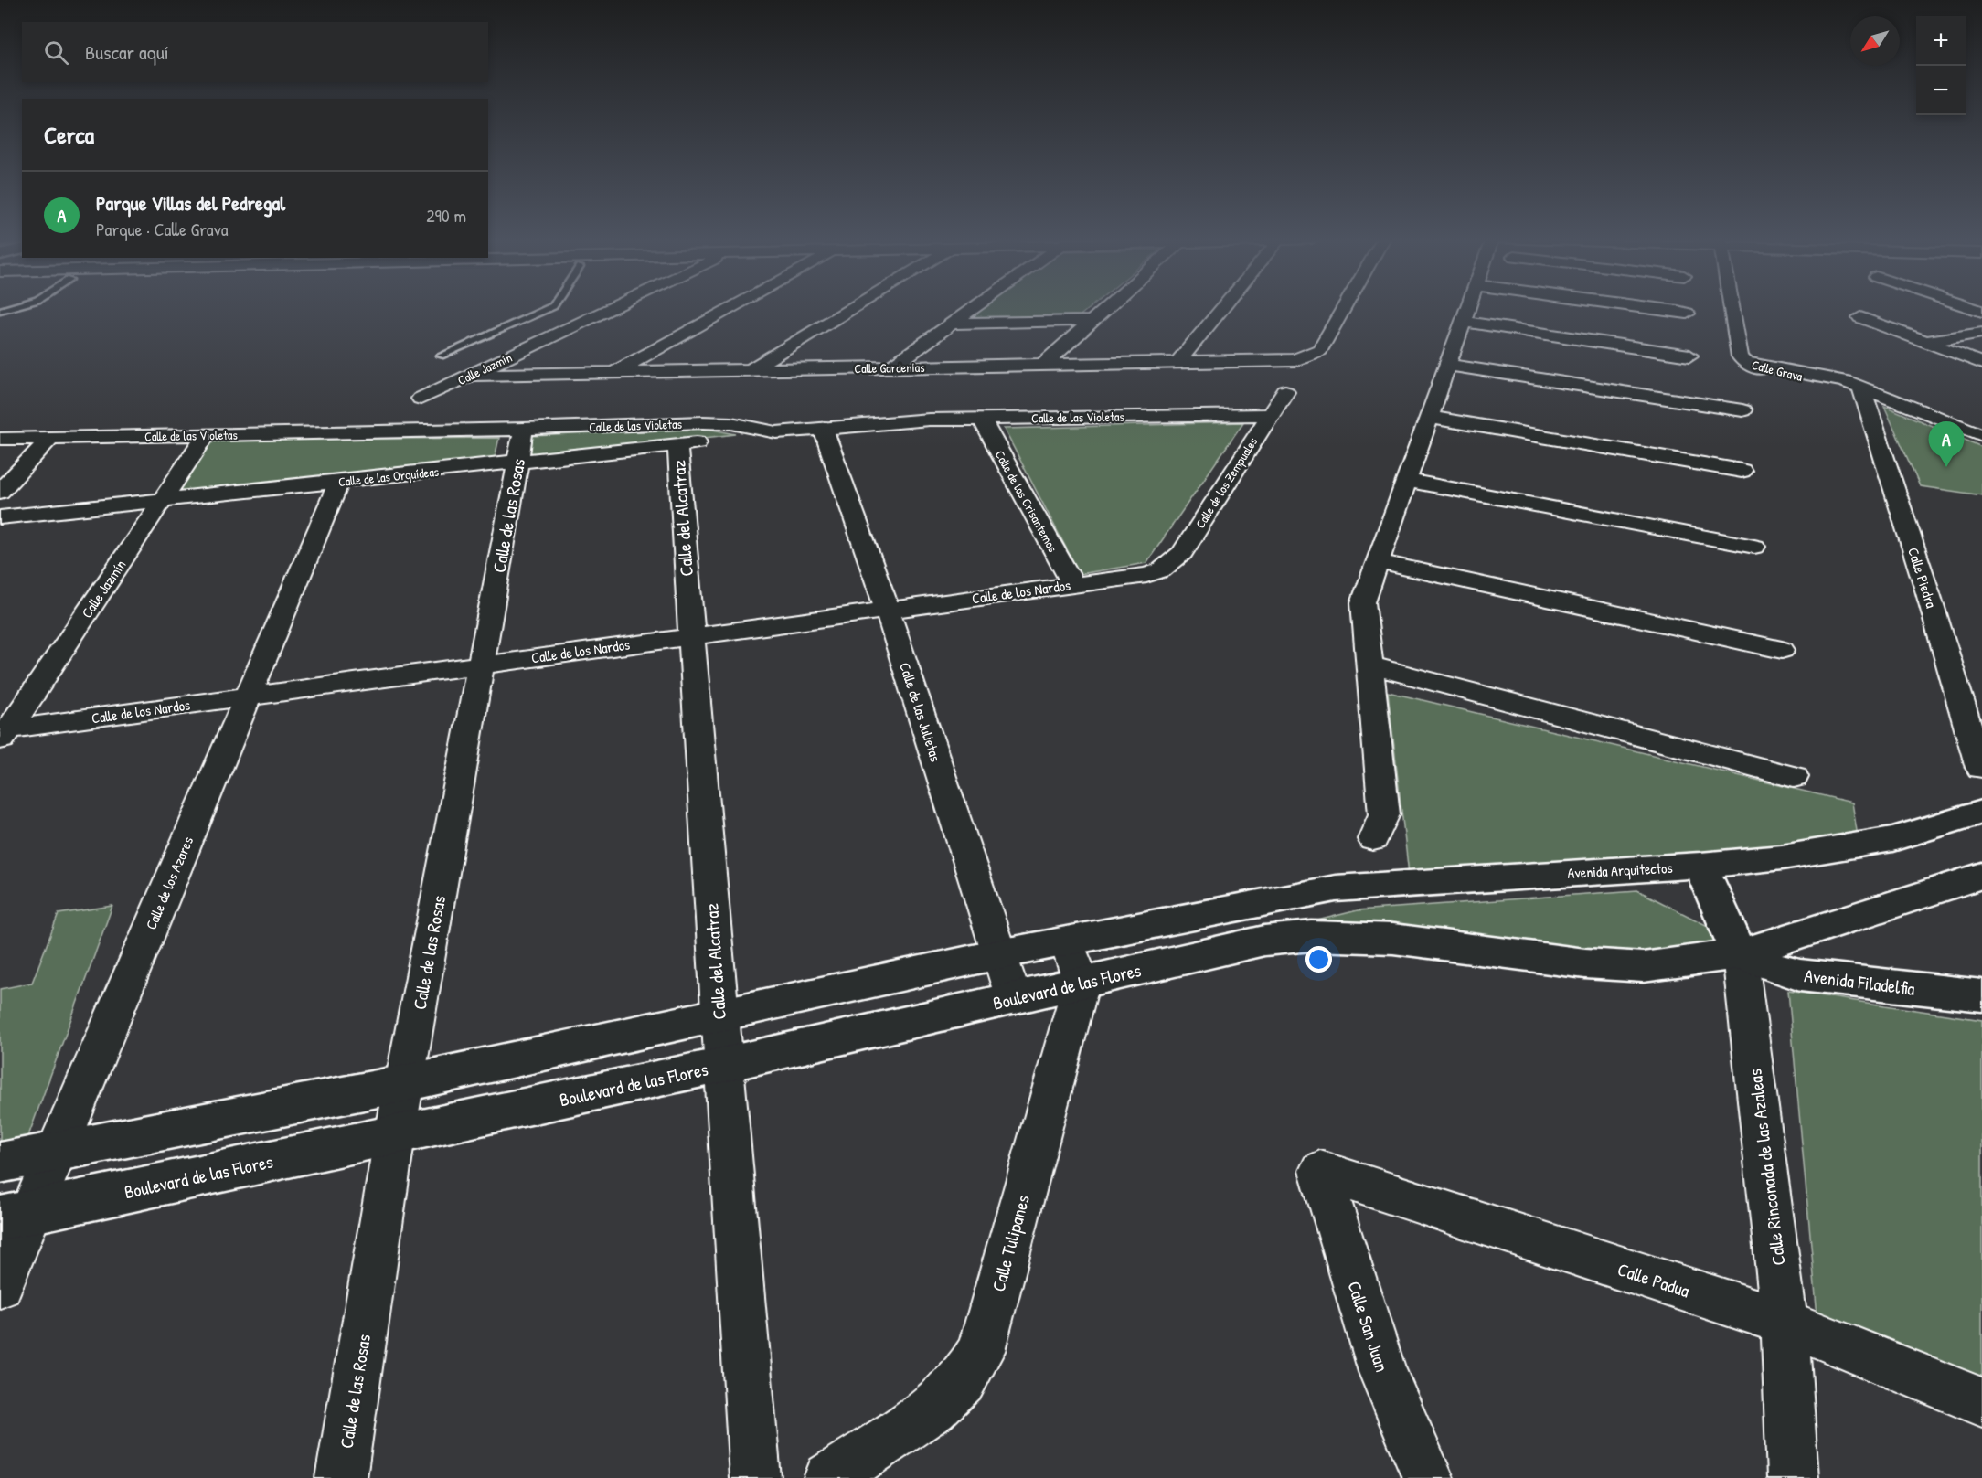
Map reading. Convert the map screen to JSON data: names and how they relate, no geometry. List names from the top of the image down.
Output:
{
  "streets": {
    "main road": [
      "Avenida Arquitectos",
      "Avenida Filadelfia",
      "Boulevard de las Flores",
      "Calle Rinconada de las Azaleas"
    ],
    "street": [
      "Calle Gardenias",
      "Calle Jazmín",
      "Calle Grava",
      "Calle de las Violetas",
      "Calle de las Orquídeas",
      "Calle de los Zempuales",
      "Calle de los Crisantemos",
      "Calle de las Rosas",
      "Calle del Alcatraz",
      "Calle Piedra",
      "Calle de los Nardos",
      "Calle de las Julietas",
      "Calle de los Azares",
      "Calle Tulipanes",
      "Calle Padua",
      "Calle San Juan"
    ]
  },
  "crossings": [
    ["Calle Gardenias", "Calle Jazmín"],
    ["Calle Jazmín", "Calle de las Violetas"],
    ["Calle Jazmín", "Calle de las Orquídeas"],
    ["Calle Jazmín", "Calle de los Nardos"],
    ["Calle Grava", "Calle Piedra"],
    ["Calle de las Violetas", "Calle de las Orquídeas"],
    ["Calle de las Violetas", "Calle de los Zempuales"],
    ["Calle de las Violetas", "Calle de los Crisantemos"],
    ["Calle de las Violetas", "Calle de las Rosas"],
    ["Calle de las Violetas", "Calle de las Julietas"],
    ["Calle de las Orquídeas", "Calle de las Rosas"],
    ["Calle de las Orquídeas", "Calle del Alcatraz"],
    ["Calle de las Orquídeas", "Calle de los Azares"],
    ["Calle de los Zempuales", "Calle de los Nardos"],
    ["Calle de los Crisantemos", "Calle de los Nardos"],
    ["Calle de las Rosas", "Calle de los Nardos"],
    ["Calle de las Rosas", "Boulevard de las Flores"],
    ["Calle del Alcatraz", "Calle de los Nardos"],
    ["Calle del Alcatraz", "Boulevard de las Flores"],
    ["Calle de los Nardos", "Calle de las Julietas"],
    ["Calle de los Nardos", "Calle de los Azares"],
    ["Calle de las Julietas", "Boulevard de las Flores"],
    ["Avenida Arquitectos", "Boulevard de las Flores"],
    ["Avenida Arquitectos", "Calle Rinconada de las Azaleas"],
    ["Calle de los Azares", "Boulevard de las Flores"],
    ["Avenida Filadelfia", "Calle Rinconada de las Azaleas"],
    ["Boulevard de las Flores", "Calle Tulipanes"],
    ["Calle Rinconada de las Azaleas", "Calle Padua"],
    ["Calle Padua", "Calle San Juan"]
  ],
  "north": "bottom left",
  "page": {
    "map_buttons": ["+", "−"],
    "search": "Buscar aquí",
    "heading": "Cerca",
    "list": [
      {
        "mark": "A",
        "name": "Parque Villas del Pedregal",
        "note": "Parque · Calle Grava",
        "value": "290 m"
      }
    ],
    "pins": "A"
  }
}
